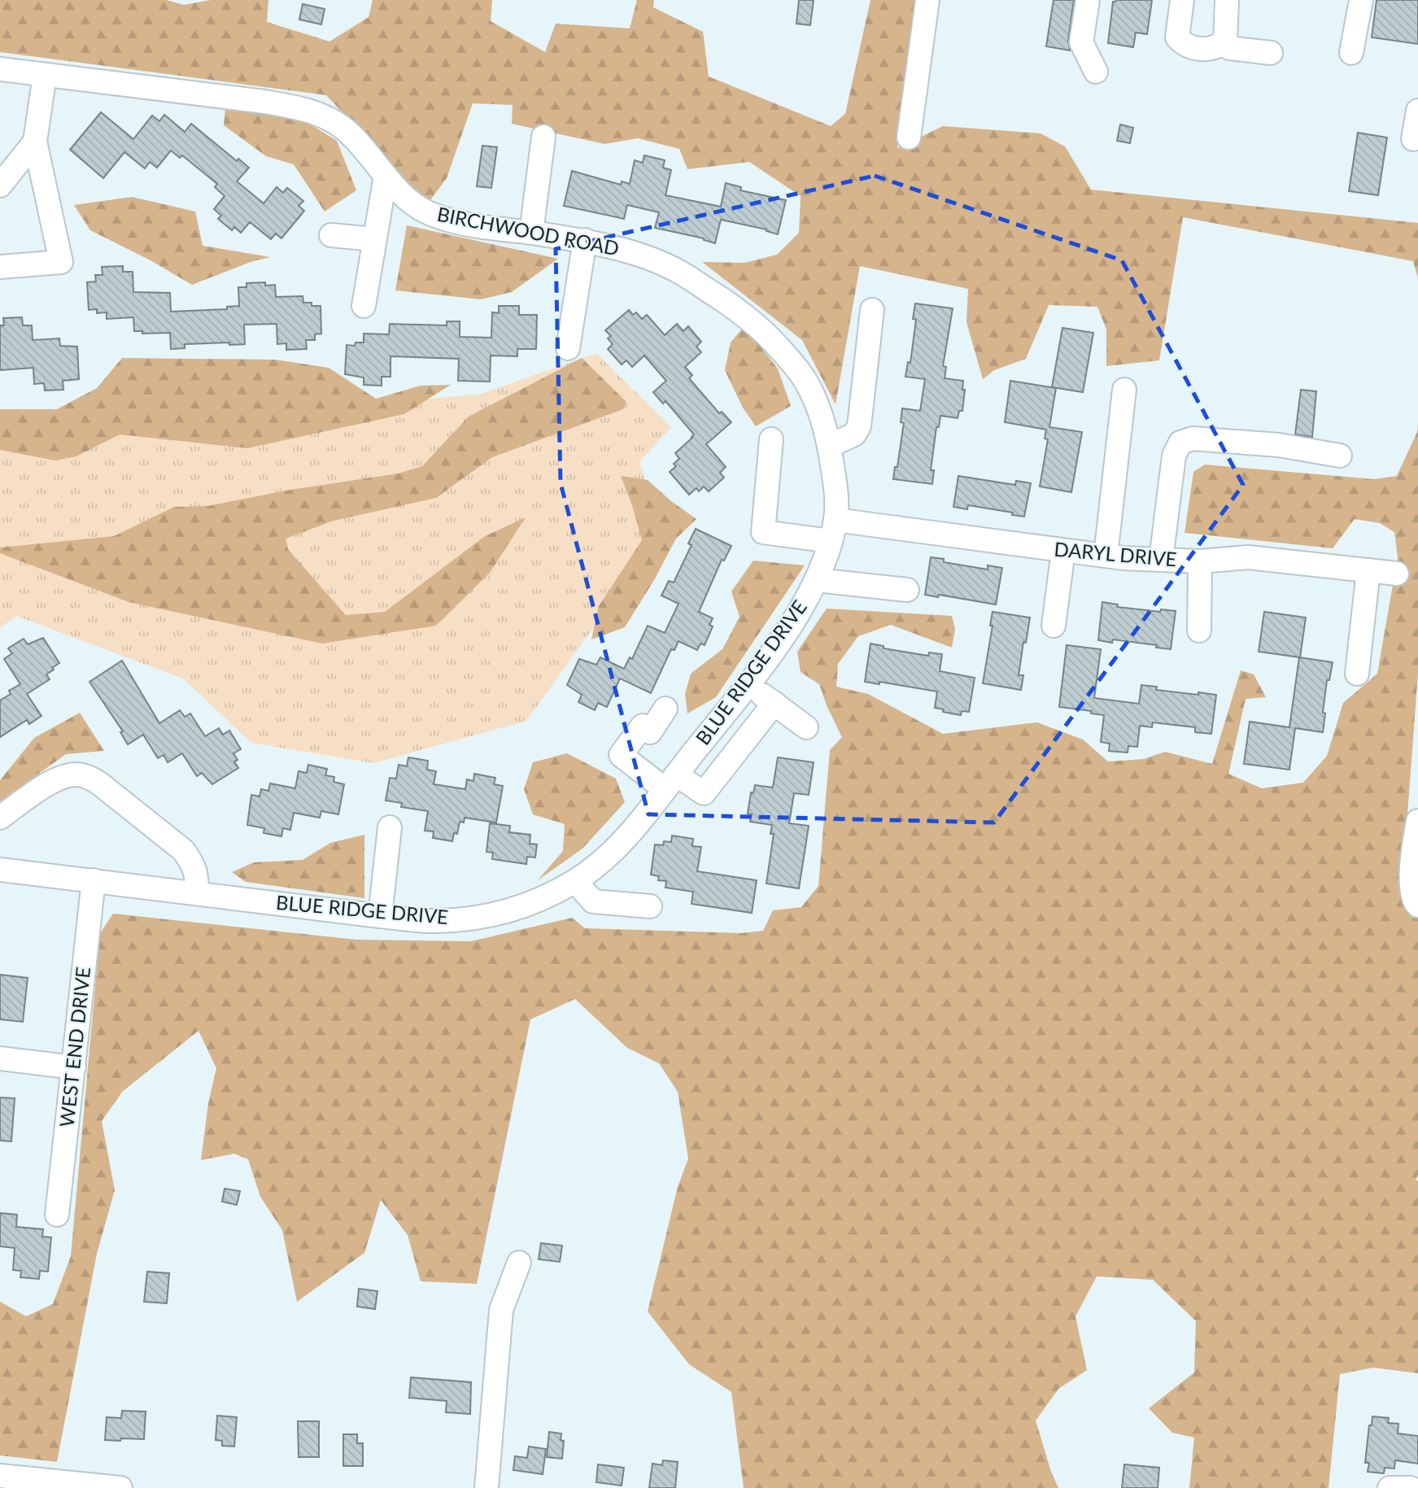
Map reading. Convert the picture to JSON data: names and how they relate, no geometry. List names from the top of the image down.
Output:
{
  "streets": {
    "street": [
      "BIRCHWOOD ROAD",
      "DARYL DRIVE",
      "BLUE RIDGE DRIVE",
      "WEST END DRIVE"
    ]
  },
  "crossings": [
    ["BIRCHWOOD ROAD", "DARYL DRIVE"],
    ["BIRCHWOOD ROAD", "BLUE RIDGE DRIVE"],
    ["DARYL DRIVE", "BLUE RIDGE DRIVE"],
    ["BLUE RIDGE DRIVE", "WEST END DRIVE"]
  ]
}
